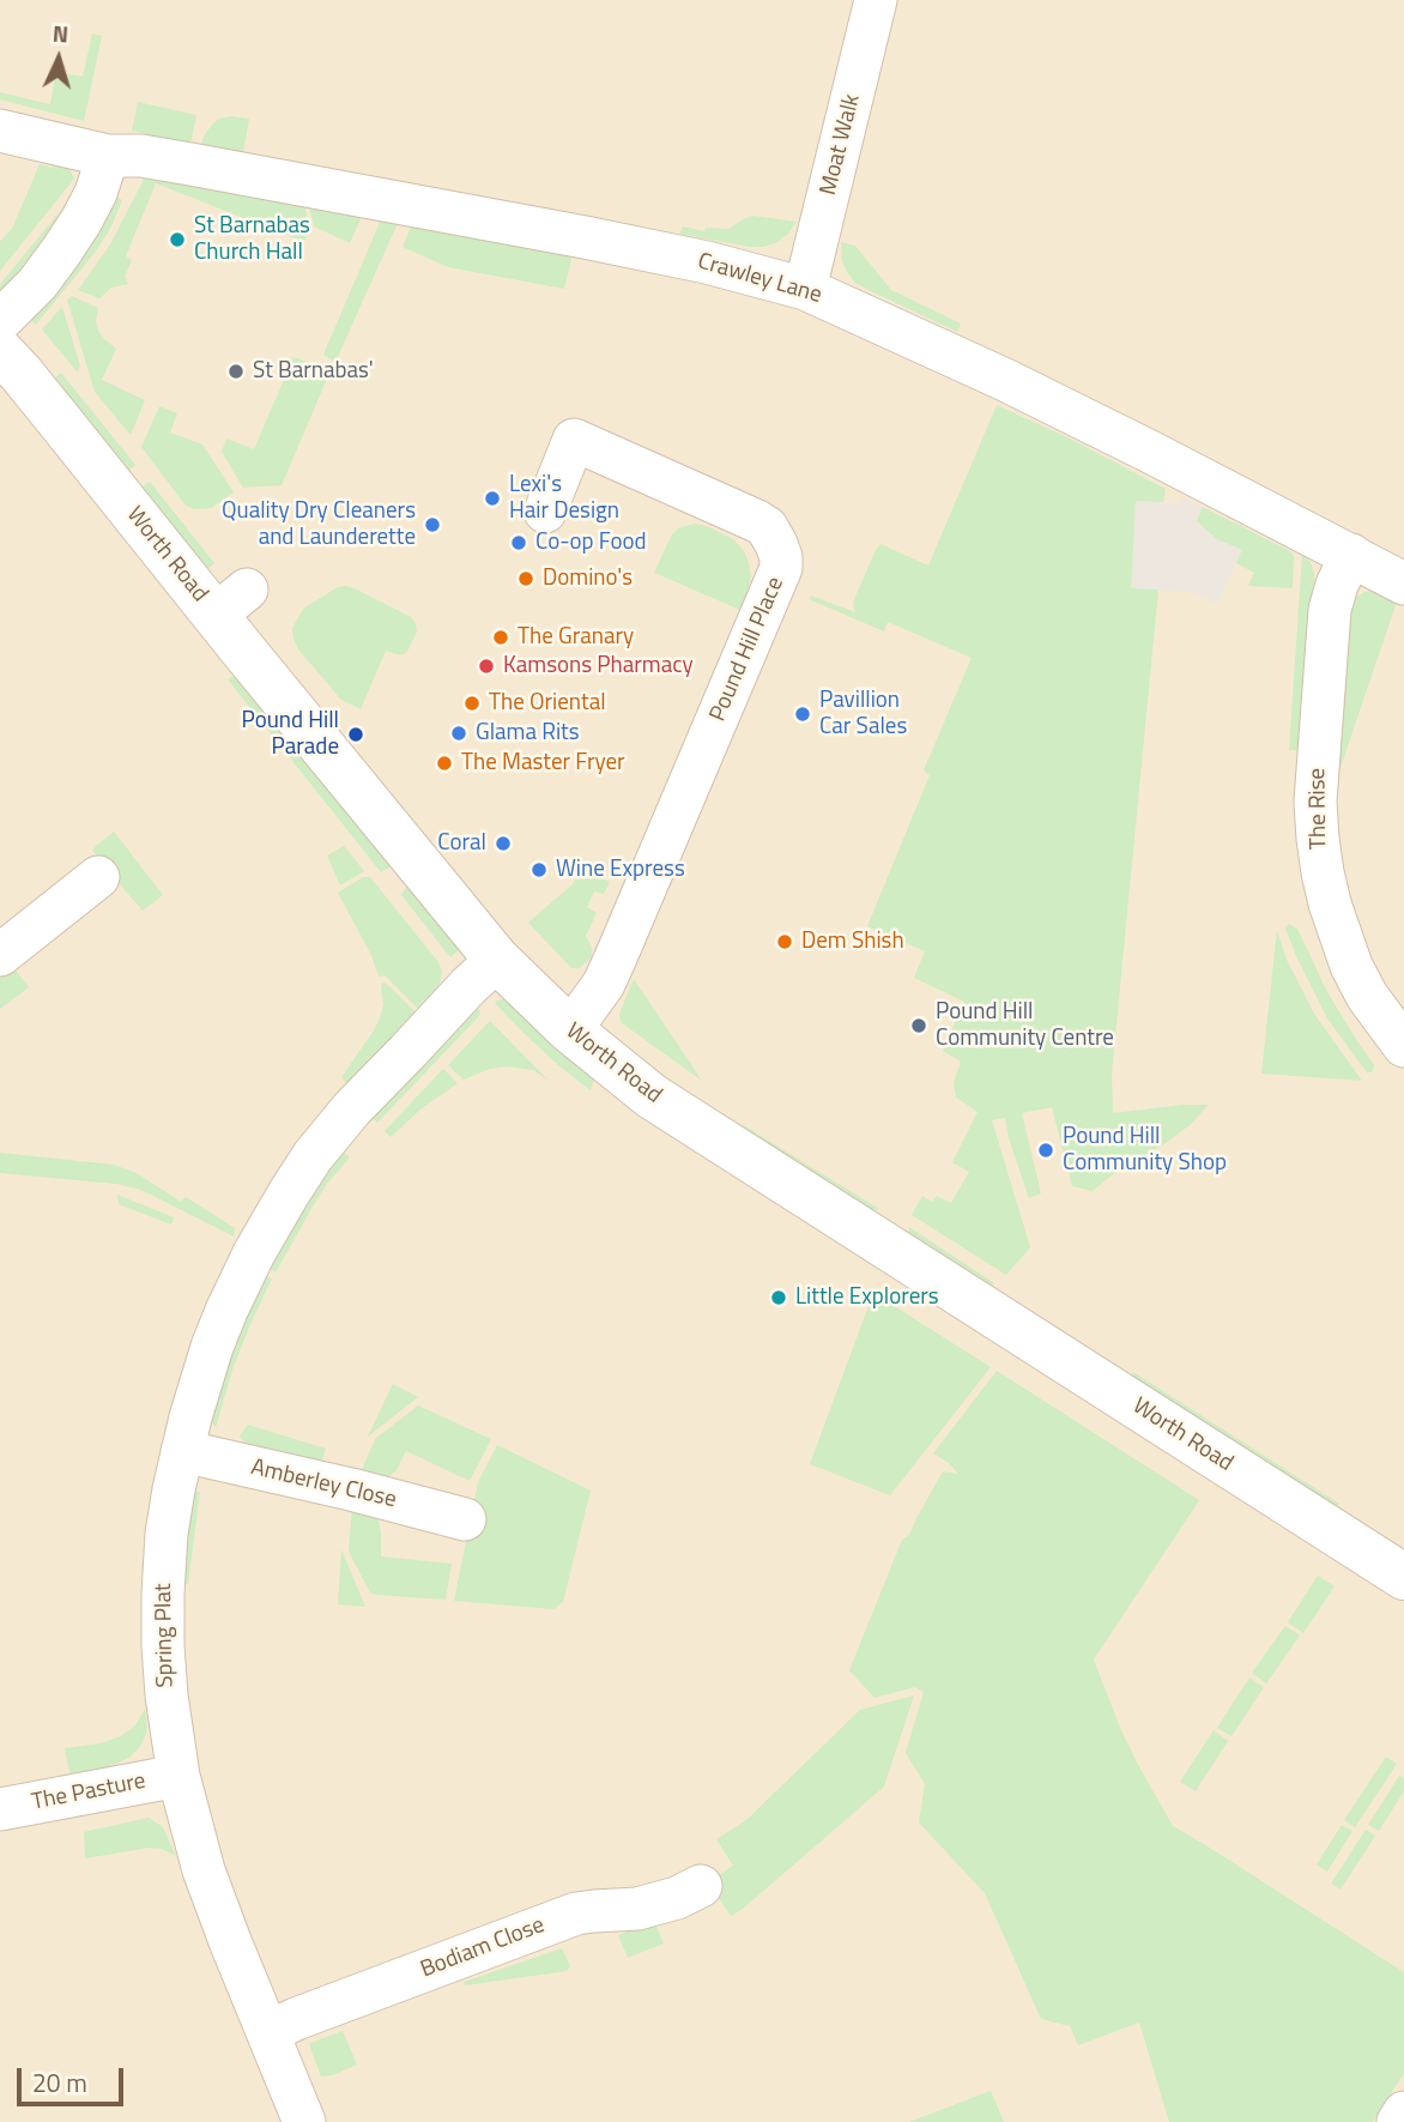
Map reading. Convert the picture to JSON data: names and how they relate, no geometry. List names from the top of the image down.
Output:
{
  "streets": {
    "street": [
      "Moat Walk",
      "Crawley Lane",
      "Worth Road",
      "Pound Hill Place",
      "The Rise",
      "Amberley Close",
      "Spring Plat",
      "The Pasture",
      "Bodiam Close"
    ]
  },
  "crossings": [
    ["Moat Walk", "Crawley Lane"],
    ["Crawley Lane", "The Rise"],
    ["Worth Road", "Pound Hill Place"],
    ["Worth Road", "Spring Plat"],
    ["Amberley Close", "Spring Plat"],
    ["Spring Plat", "The Pasture"],
    ["Spring Plat", "Bodiam Close"]
  ],
  "places": [
    "St Barnabas Church Hall",
    "St Barnabas'",
    "Lexi's Hair Design",
    "Quality Dry Cleaners and Launderette",
    "Co-op Food",
    "Domino's",
    "The Granary",
    "Kamsons Pharmacy",
    "The Oriental",
    "Pavillion Car Sales",
    "Glama Rits",
    "Pound Hill Parade",
    "The Master Fryer",
    "Coral",
    "Wine Express",
    "Dem Shish",
    "Pound Hill Community Centre",
    "Pound Hill Community Shop",
    "Little Explorers"
  ],
  "scale_bar": "20 m",
  "north": "top"
}
